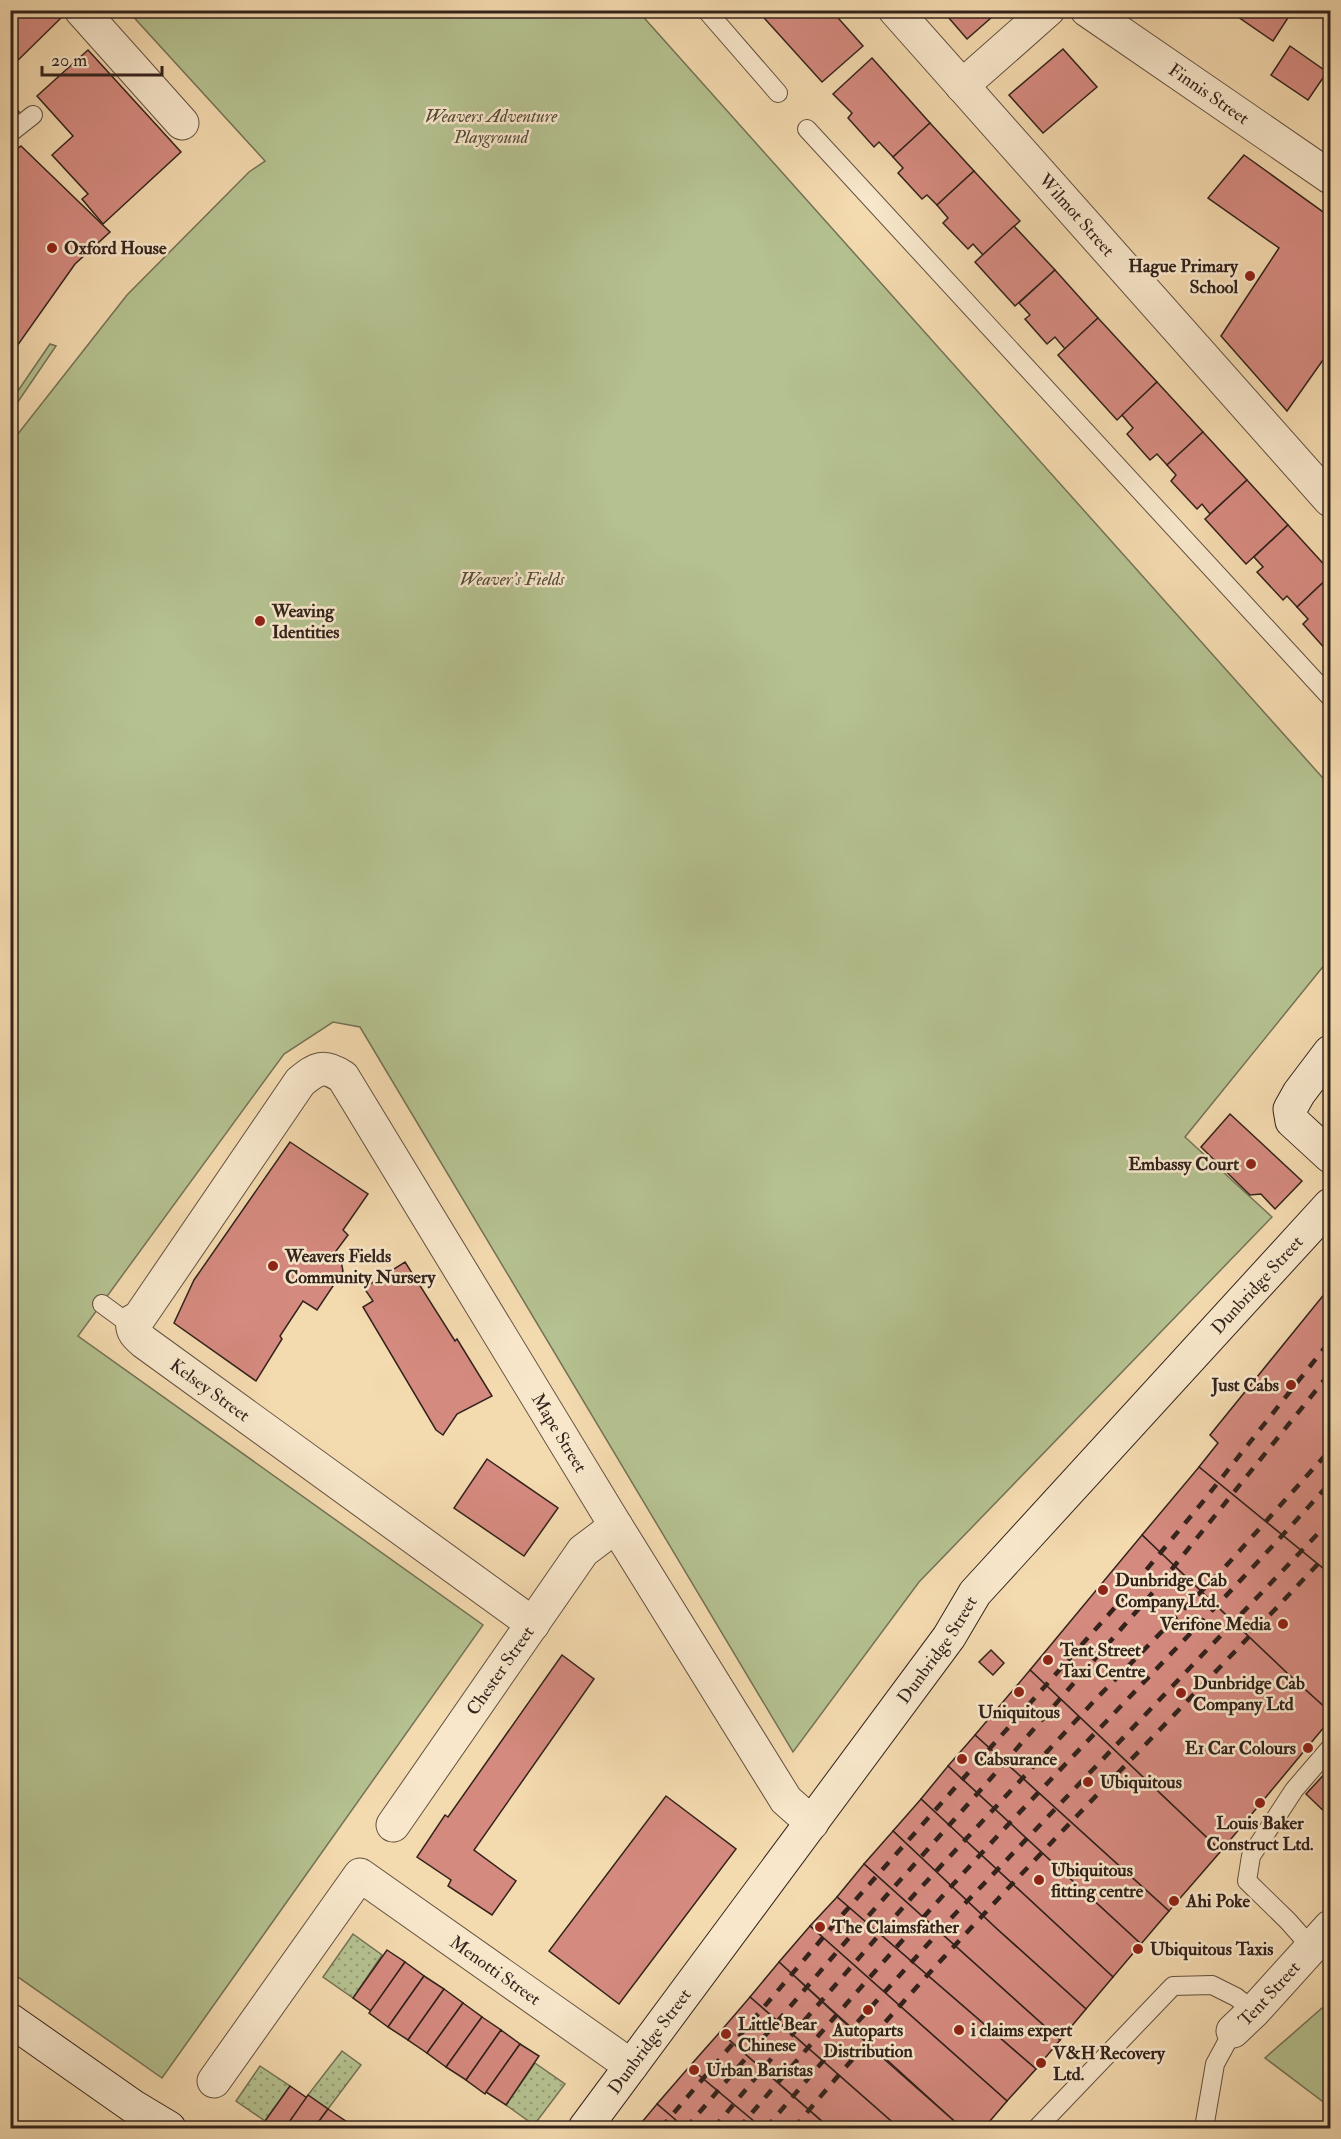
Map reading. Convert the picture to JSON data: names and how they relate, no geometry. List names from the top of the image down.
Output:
{
  "streets": {
    "street": [
      "Finnis Street",
      "Wilmot Street",
      "Dunbridge Street",
      "Kelsey Street",
      "Mape Street",
      "Chester Street",
      "Menotti Street",
      "Tent Street"
    ]
  },
  "crossings": [
    ["Dunbridge Street", "Mape Street"],
    ["Dunbridge Street", "Menotti Street"],
    ["Kelsey Street", "Mape Street"],
    ["Kelsey Street", "Chester Street"],
    ["Mape Street", "Chester Street"]
  ],
  "parks": ["Weavers Adventure Playground", "Weaver's Fields"],
  "places": [
    "Oxford House",
    "Hague Primary School",
    "Weaving Identities",
    "Embassy Court",
    "Weavers Fields Community Nursery",
    "Just Cabs",
    "Dunbridge Cab Company Ltd.",
    "Verifone Media",
    "Tent Street Taxi Centre",
    "Uniquitous",
    "Dunbridge Cab Company Ltd",
    "E1 Car Colours",
    "Cabsurance",
    "Ubiquitous",
    "Louis Baker Construct Ltd.",
    "Ubiquitous fitting centre",
    "Ahi Poke",
    "The Claimsfather",
    "Ubiquitous Taxis",
    "Autoparts Distribution",
    "i claims expert",
    "Little Bear Chinese",
    "V&H Recovery Ltd.",
    "Urban Baristas"
  ],
  "scale_bar": "20 m"
}
